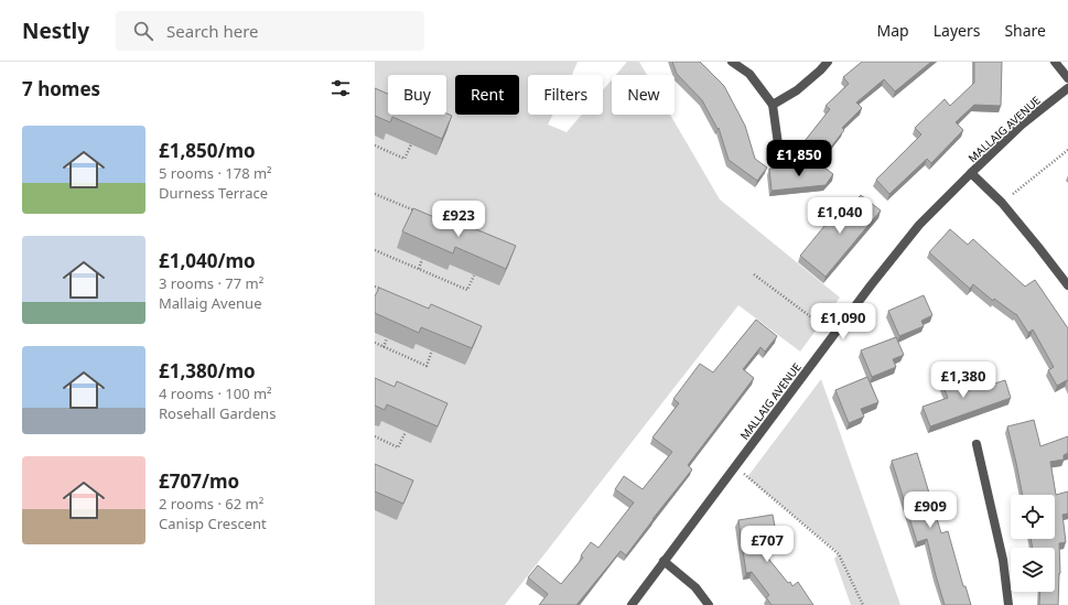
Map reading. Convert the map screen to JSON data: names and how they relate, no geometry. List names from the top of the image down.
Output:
{
  "streets": {
    "street": ["MALLAIG AVENUE"]
  },
  "page": {
    "header": "Nestly",
    "search": "Search here",
    "nav": ["Map", "Layers", "Share"],
    "heading": "7 homes",
    "chip": [
      "Buy",
      "Rent",
      "Filters",
      "New"
    ],
    "list": [
      {
        "name": "£1,850/mo",
        "note": "5 rooms · 178 m² · Durness Terrace"
      },
      {
        "name": "£1,040/mo",
        "note": "3 rooms · 77 m² · Mallaig Avenue"
      },
      {
        "name": "£1,380/mo",
        "note": "4 rooms · 100 m² · Rosehall Gardens"
      },
      {
        "name": "£707/mo",
        "note": "2 rooms · 62 m² · Canisp Crescent"
      }
    ],
    "price": [
      "£1,850",
      "£1,040",
      "£923",
      "£1,090",
      "£1,380",
      "£909",
      "£707"
    ]
  }
}
